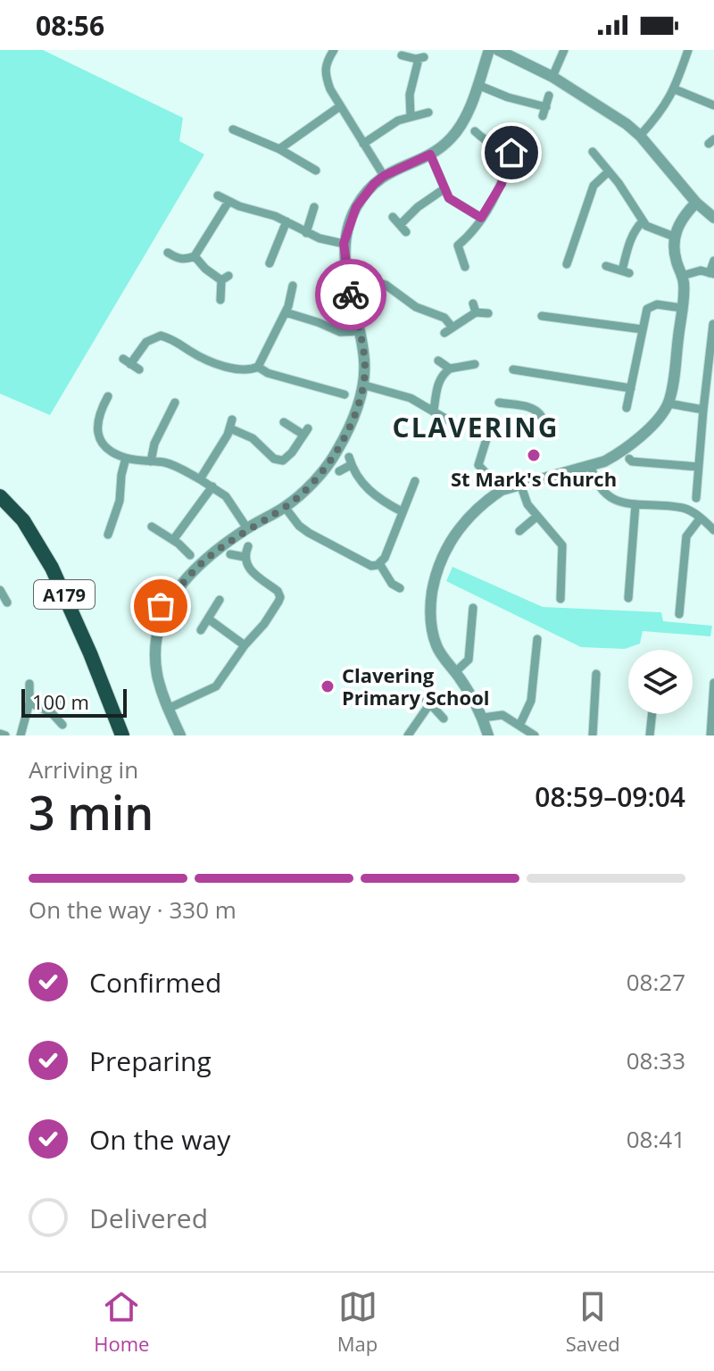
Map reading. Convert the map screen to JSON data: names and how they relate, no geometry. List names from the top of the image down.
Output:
{
  "streets": {
    "highway": ["A179"]
  },
  "districts": ["CLAVERING"],
  "places": ["St Mark's Church", "Clavering Primary School"],
  "scale_bar": "100 m",
  "page": {
    "status": "08:56",
    "scale": "100 m",
    "heading": ["3 min", "Arriving in", "08:59–09:04"],
    "bar": "On the way · 330 m",
    "list": [
      ["Confirmed", "08:27"],
      ["Preparing", "08:33"],
      ["On the way", "08:41"],
      "Delivered"
    ],
    "tabs": ["Home", "Map", "Saved"]
  }
}
